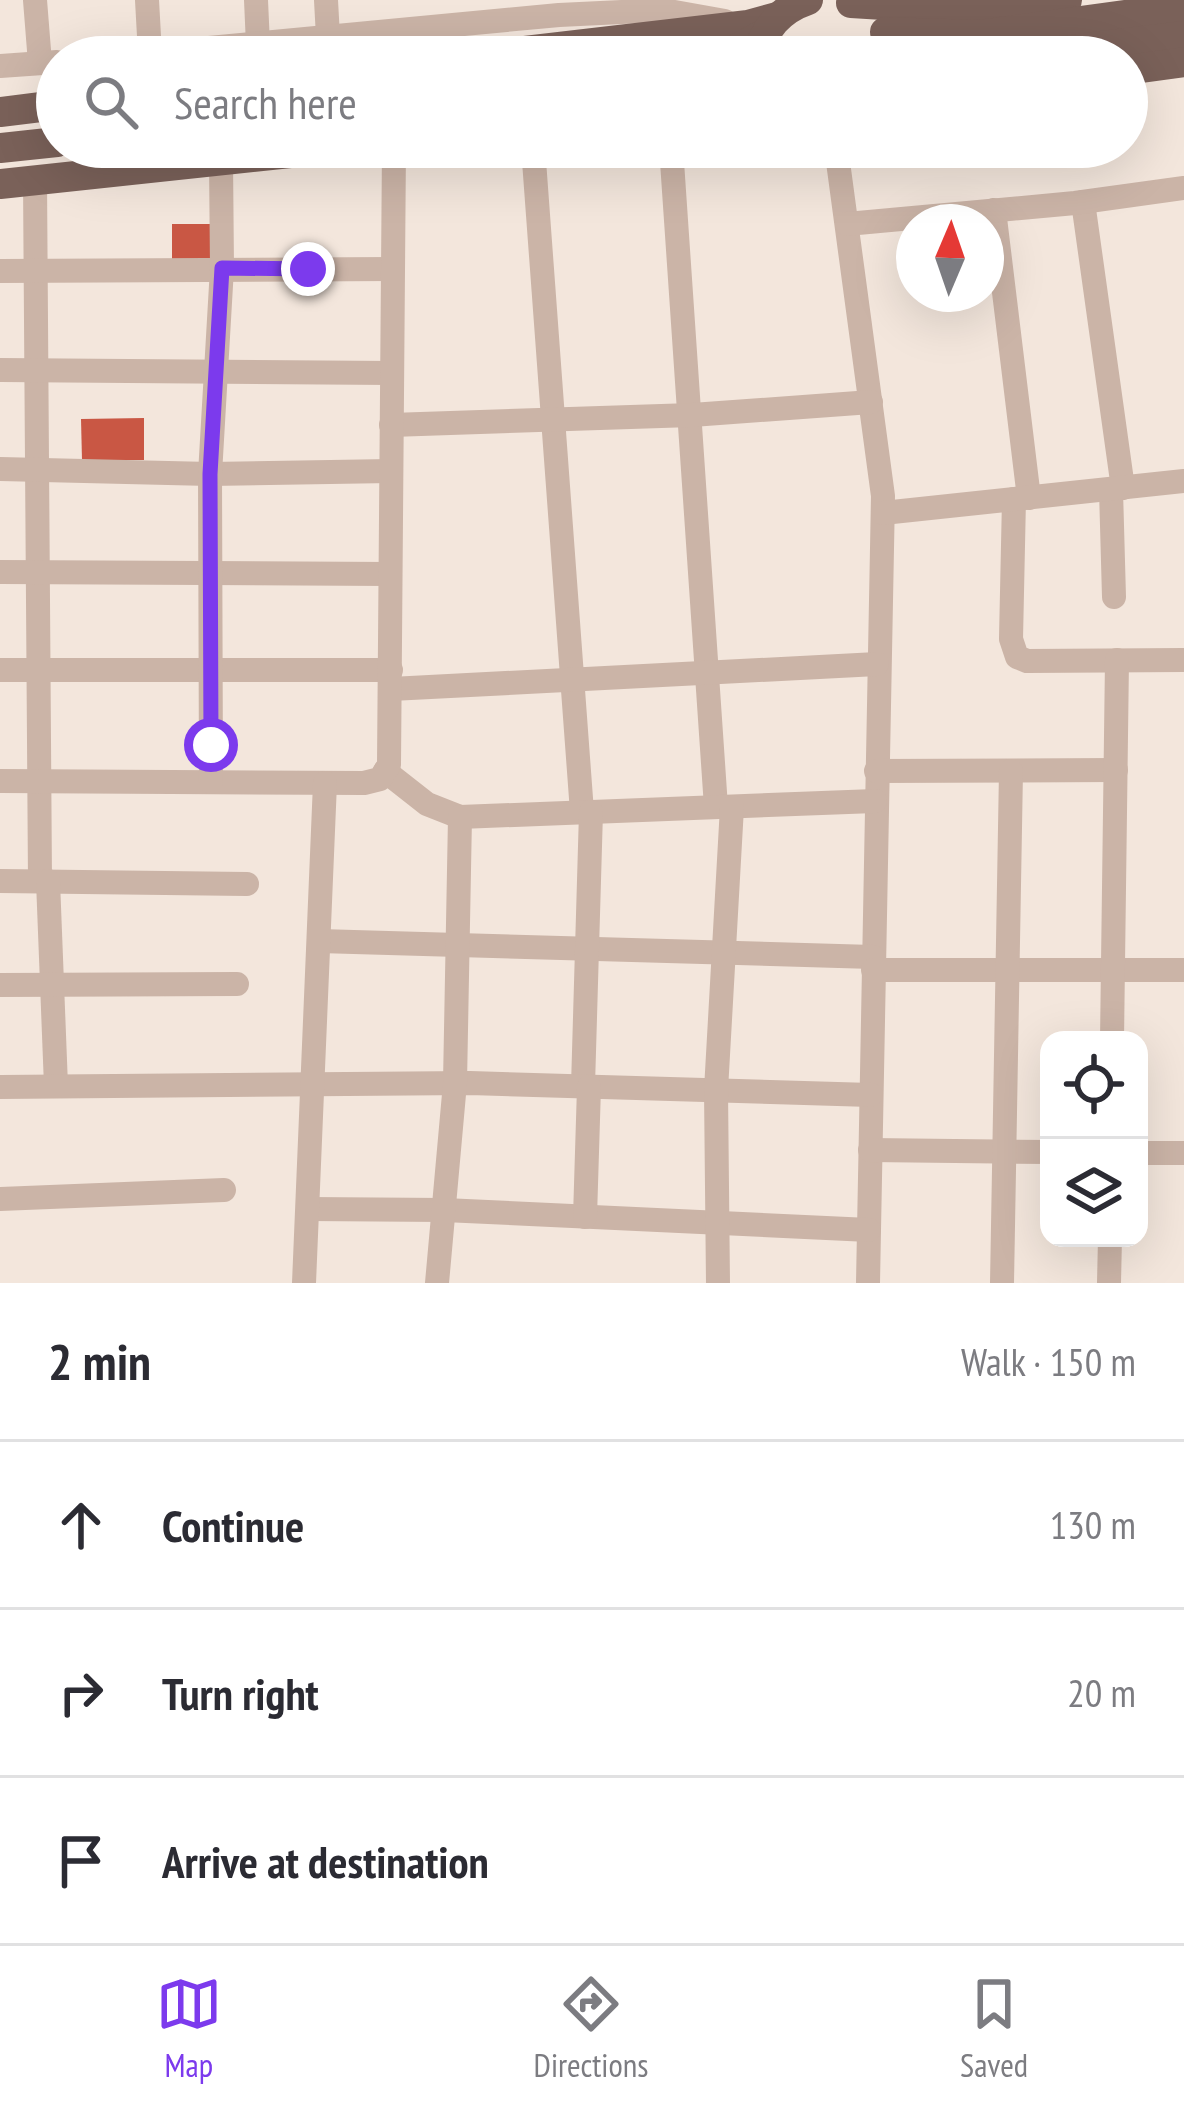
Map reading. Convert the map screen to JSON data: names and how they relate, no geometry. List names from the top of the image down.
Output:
{
  "north": "top",
  "page": {
    "search": "Search here",
    "heading": ["2 min", "Walk · 150 m"],
    "list": [
      ["Continue", "130 m"],
      ["Turn right", "20 m"],
      "Arrive at destination"
    ],
    "nav": ["Map", "Directions", "Saved"]
  }
}
